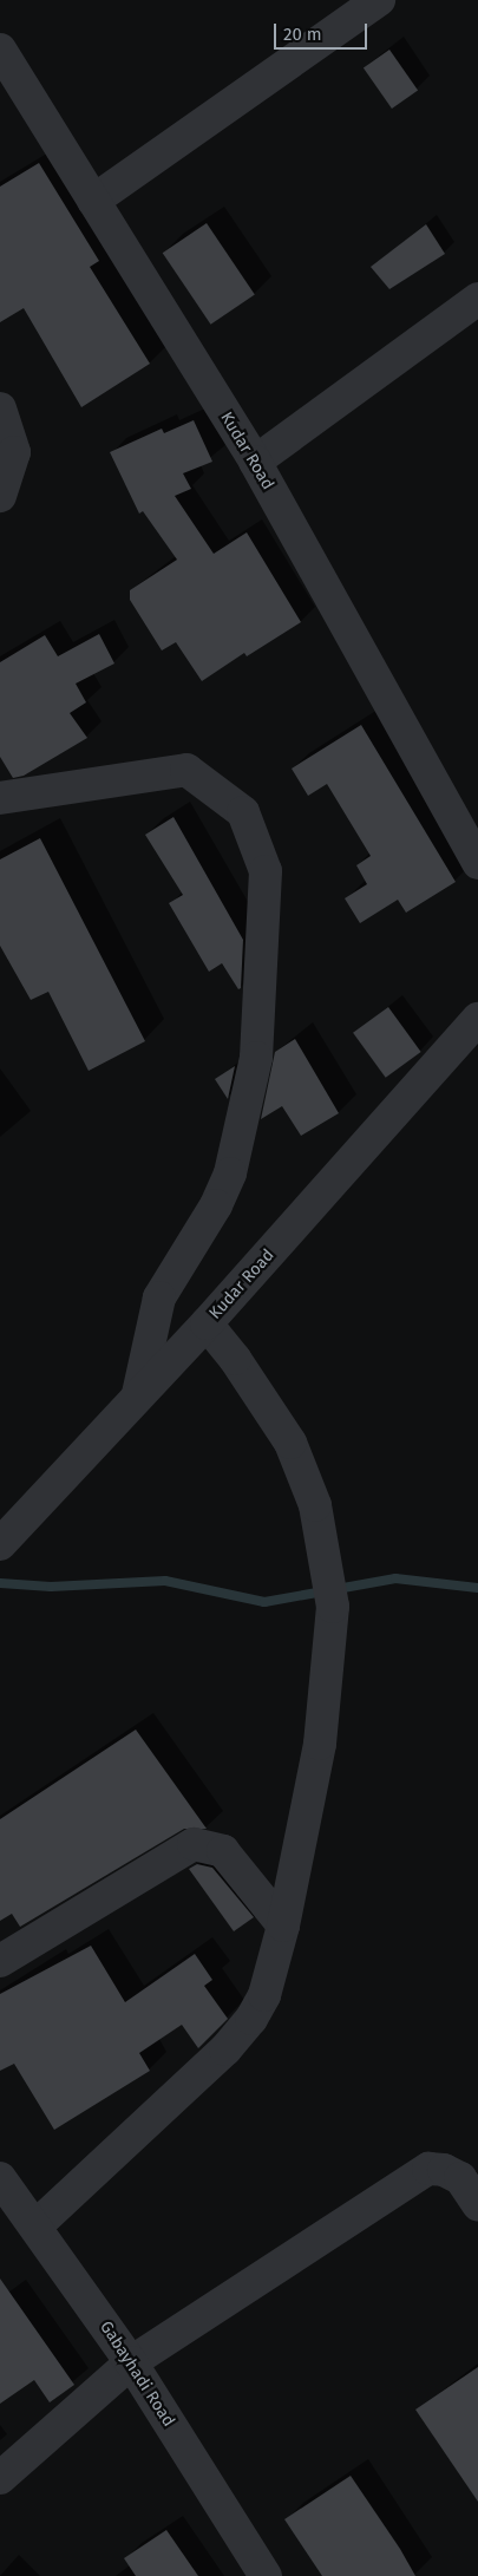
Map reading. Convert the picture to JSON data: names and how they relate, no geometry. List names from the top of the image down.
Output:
{
  "streets": {
    "street": ["Kudar Road", "Gabayhadi Road"]
  },
  "scale_bar": "20 m"
}
